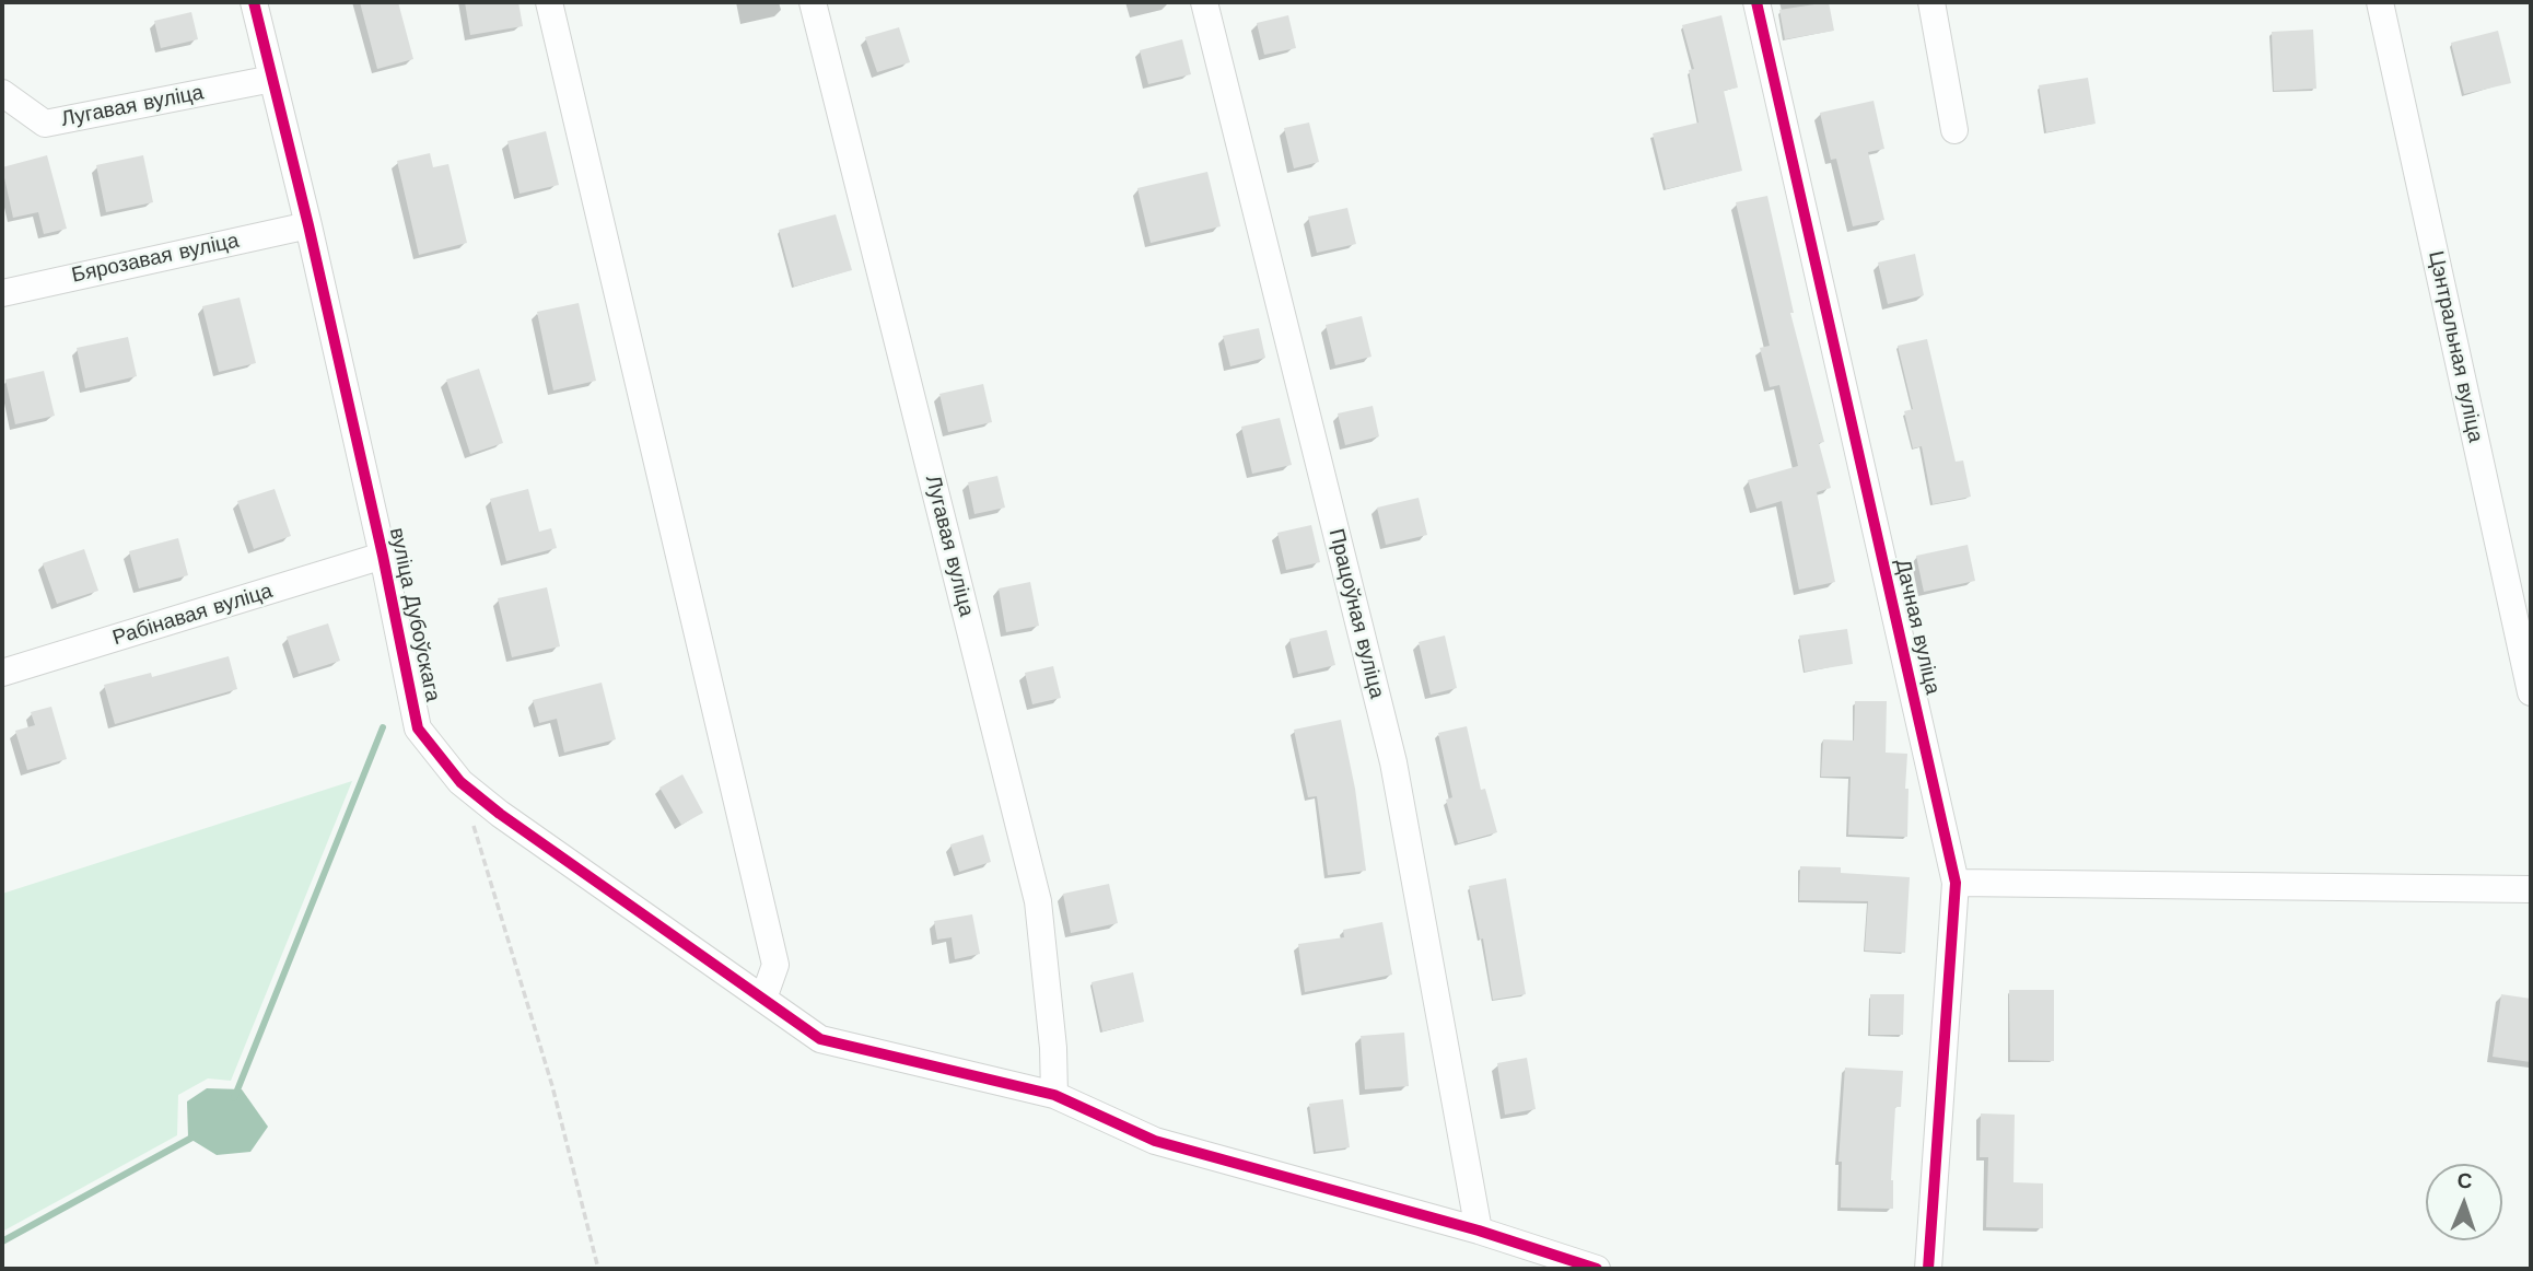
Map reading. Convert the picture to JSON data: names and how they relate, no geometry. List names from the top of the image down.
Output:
{
  "streets": {
    "street": [
      "Лугавая вуліца",
      "Бярозавая вуліца",
      "Цэнтральная вуліца",
      "Працоўная вуліца",
      "Рабінавая вуліца",
      "вуліца Дубоўскага",
      "Дачная вуліца"
    ]
  },
  "crossings": [
    ["Лугавая вуліца", "вуліца Дубоўскага"],
    ["Бярозавая вуліца", "вуліца Дубоўскага"],
    ["Працоўная вуліца", "вуліца Дубоўскага"],
    ["Рабінавая вуліца", "вуліца Дубоўскага"]
  ],
  "north": "top"
}
